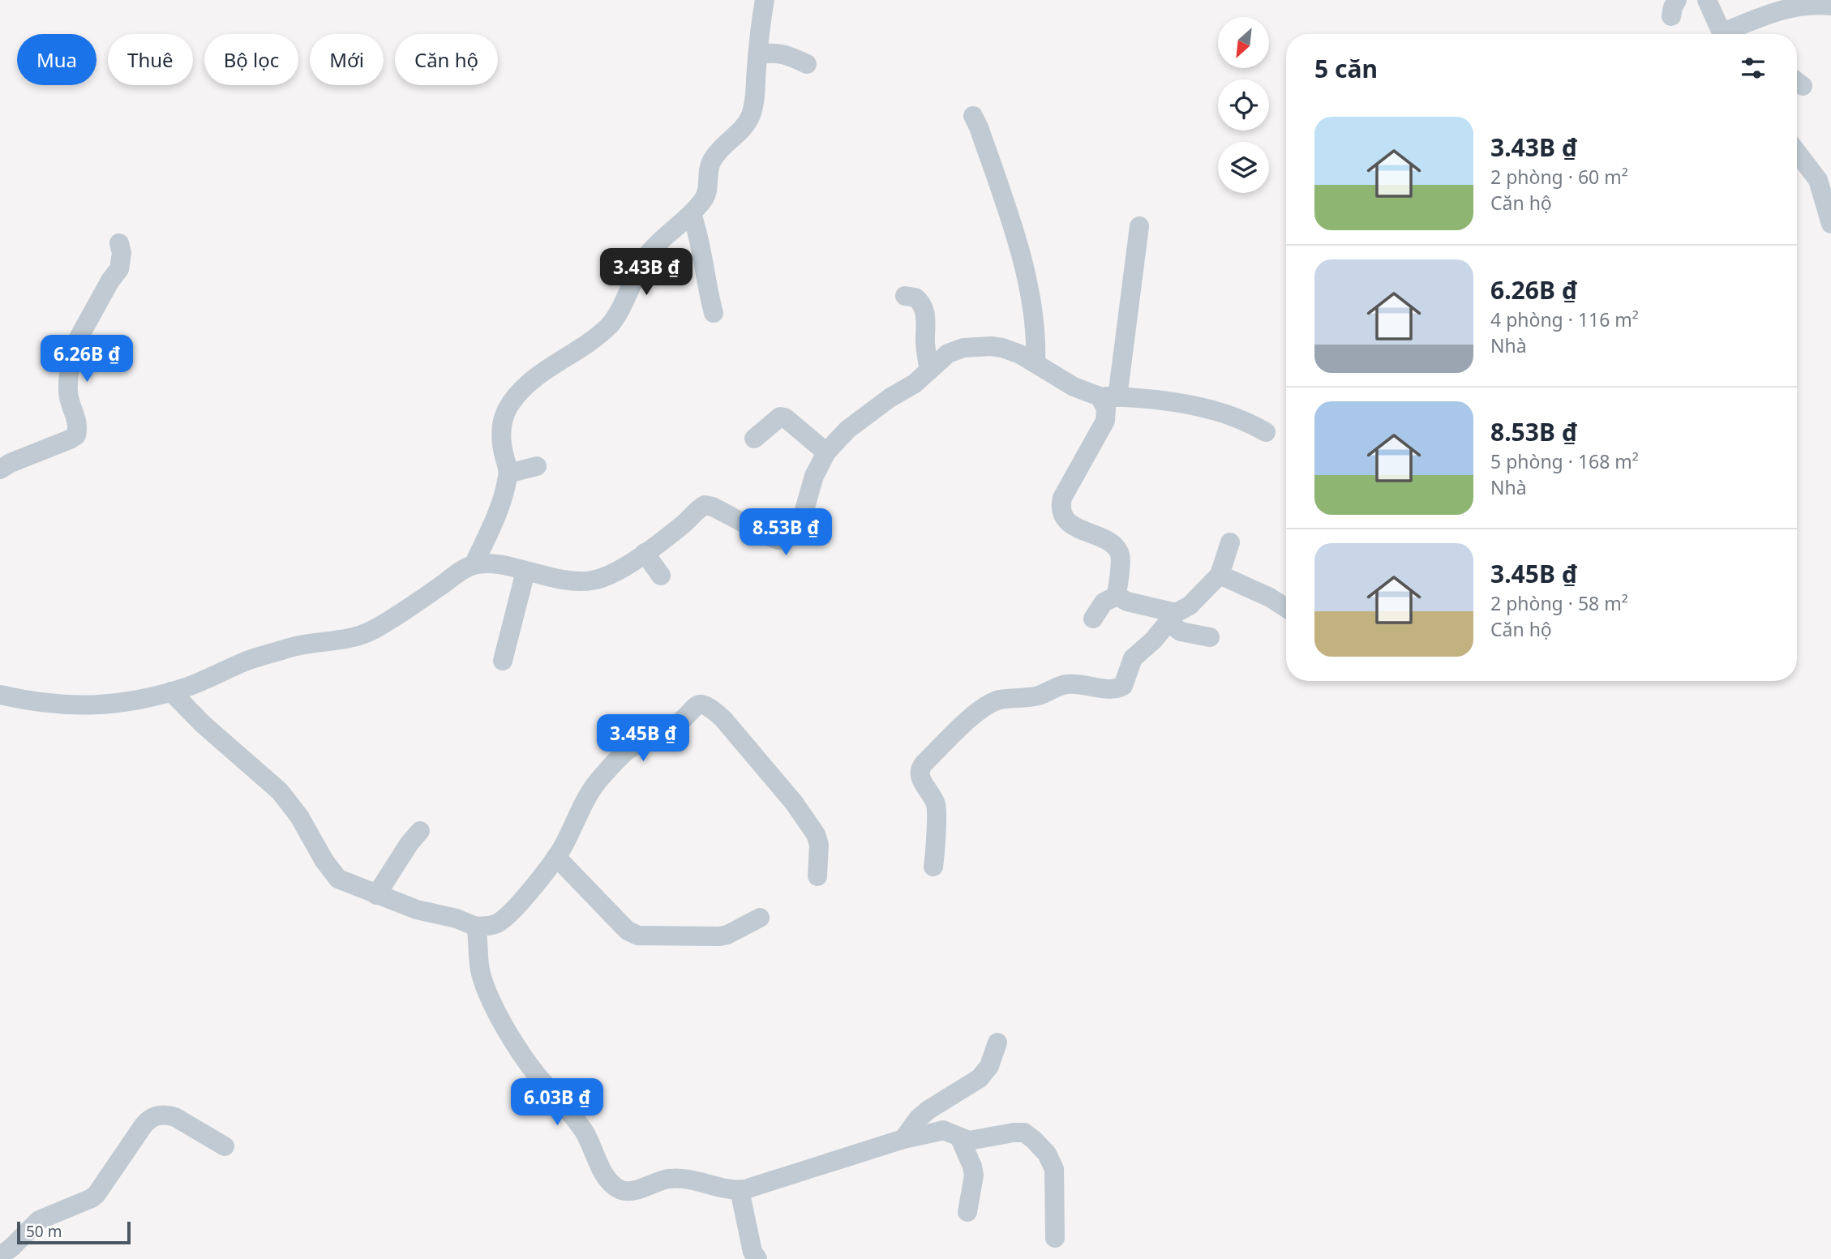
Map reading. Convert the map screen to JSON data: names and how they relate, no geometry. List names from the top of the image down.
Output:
{
  "scale_bar": "50 m",
  "north": "bottom left",
  "page": {
    "chip": [
      "Mua",
      "Thuê",
      "Bộ lọc",
      "Mới",
      "Căn hộ"
    ],
    "heading": "5 căn",
    "list": [
      {
        "name": "3.43B ₫",
        "note": "2 phòng · 60 m² · Căn hộ"
      },
      {
        "name": "6.26B ₫",
        "note": "4 phòng · 116 m² · Nhà"
      },
      {
        "name": "8.53B ₫",
        "note": "5 phòng · 168 m² · Nhà"
      },
      {
        "name": "3.45B ₫",
        "note": "2 phòng · 58 m² · Căn hộ"
      }
    ],
    "price": [
      "3.43B ₫",
      "6.26B ₫",
      "8.53B ₫",
      "3.45B ₫",
      "6.03B ₫"
    ],
    "scale": "50 m"
  }
}
